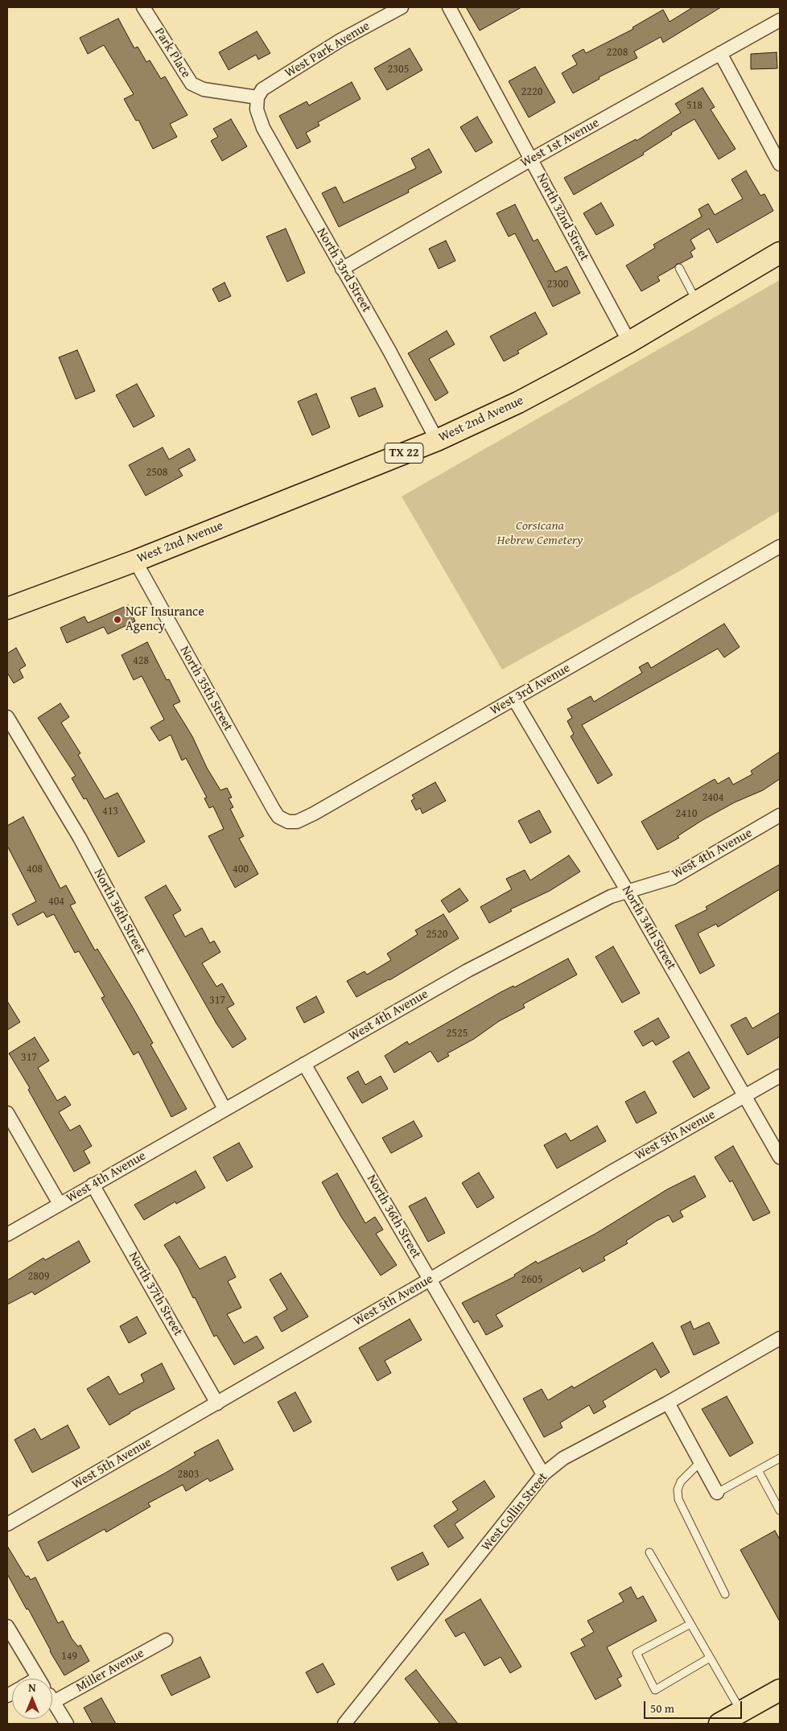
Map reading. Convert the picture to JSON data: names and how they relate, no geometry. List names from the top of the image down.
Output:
{
  "streets": {
    "main road": ["West 2nd Avenue", "TX 22"],
    "street": [
      "West Park Avenue",
      "Park Place",
      "West 1st Avenue",
      "North 32nd Street",
      "North 33rd Street",
      "North 35th Street",
      "West 3rd Avenue",
      "West 4th Avenue",
      "North 36th Street",
      "North 34th Street",
      "West 5th Avenue",
      "North 37th Street",
      "West Collin Street",
      "Miller Avenue"
    ]
  },
  "crossings": [
    ["West Park Avenue", "Park Place"],
    ["West Park Avenue", "North 33rd Street"],
    ["Park Place", "North 33rd Street"],
    ["West 1st Avenue", "North 32nd Street"],
    ["West 1st Avenue", "North 33rd Street"],
    ["North 32nd Street", "West 2nd Avenue"],
    ["North 33rd Street", "West 2nd Avenue"],
    ["West 2nd Avenue", "North 35th Street"],
    ["North 35th Street", "West 3rd Avenue"],
    ["West 3rd Avenue", "North 34th Street"],
    ["West 4th Avenue", "North 36th Street"],
    ["West 4th Avenue", "North 34th Street"],
    ["West 4th Avenue", "North 37th Street"],
    ["North 36th Street", "West 5th Avenue"],
    ["North 36th Street", "West Collin Street"],
    ["North 34th Street", "West 5th Avenue"],
    ["West 5th Avenue", "North 37th Street"]
  ],
  "parks": ["Corsicana Hebrew Cemetery"],
  "places": ["NGF Insurance Agency"],
  "house_numbers": [
    "2208",
    "2305",
    "2220",
    "518",
    "2300",
    "2508",
    "428",
    "2404",
    "413",
    "2410",
    "408",
    "400",
    "404",
    "2520",
    "317",
    "2525",
    "317",
    "2809",
    "2605",
    "2803",
    "149"
  ],
  "scale_bar": "50 m",
  "north": "top"
}
